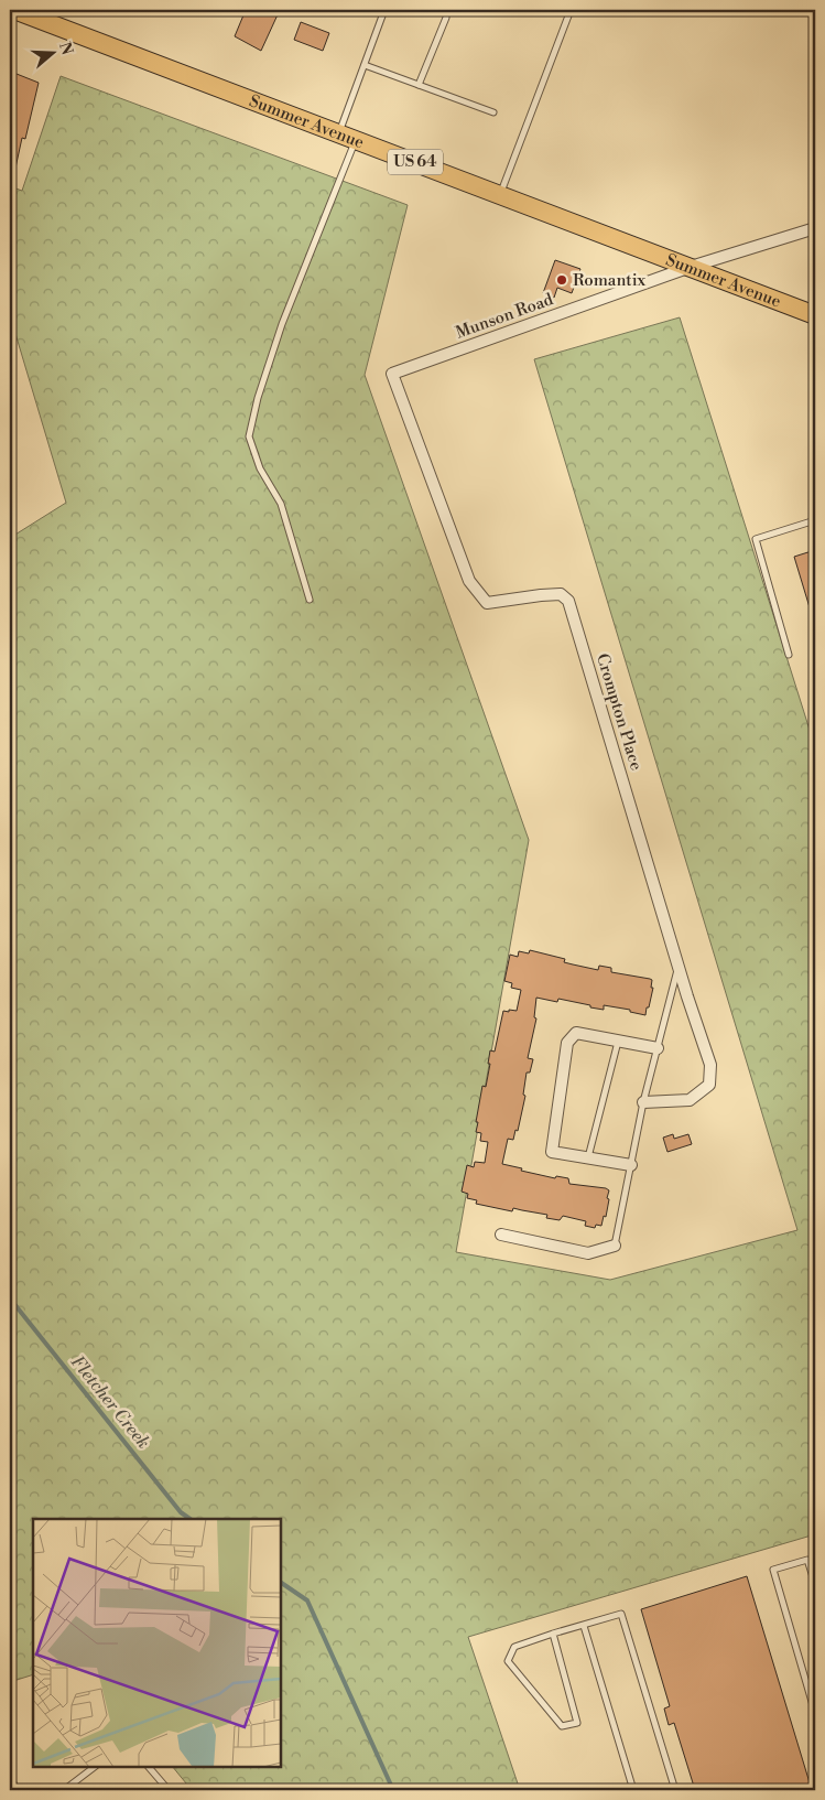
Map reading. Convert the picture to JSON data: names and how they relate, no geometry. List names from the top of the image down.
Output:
{
  "streets": {
    "main road": ["Summer Avenue", "US 64"],
    "street": ["Munson Road", "Crompton Place"]
  },
  "crossings": [
    ["Summer Avenue", "Munson Road"],
    ["Munson Road", "Crompton Place"]
  ],
  "water": ["Fletcher Creek"],
  "places": ["Romantix"],
  "north": "right"
}
